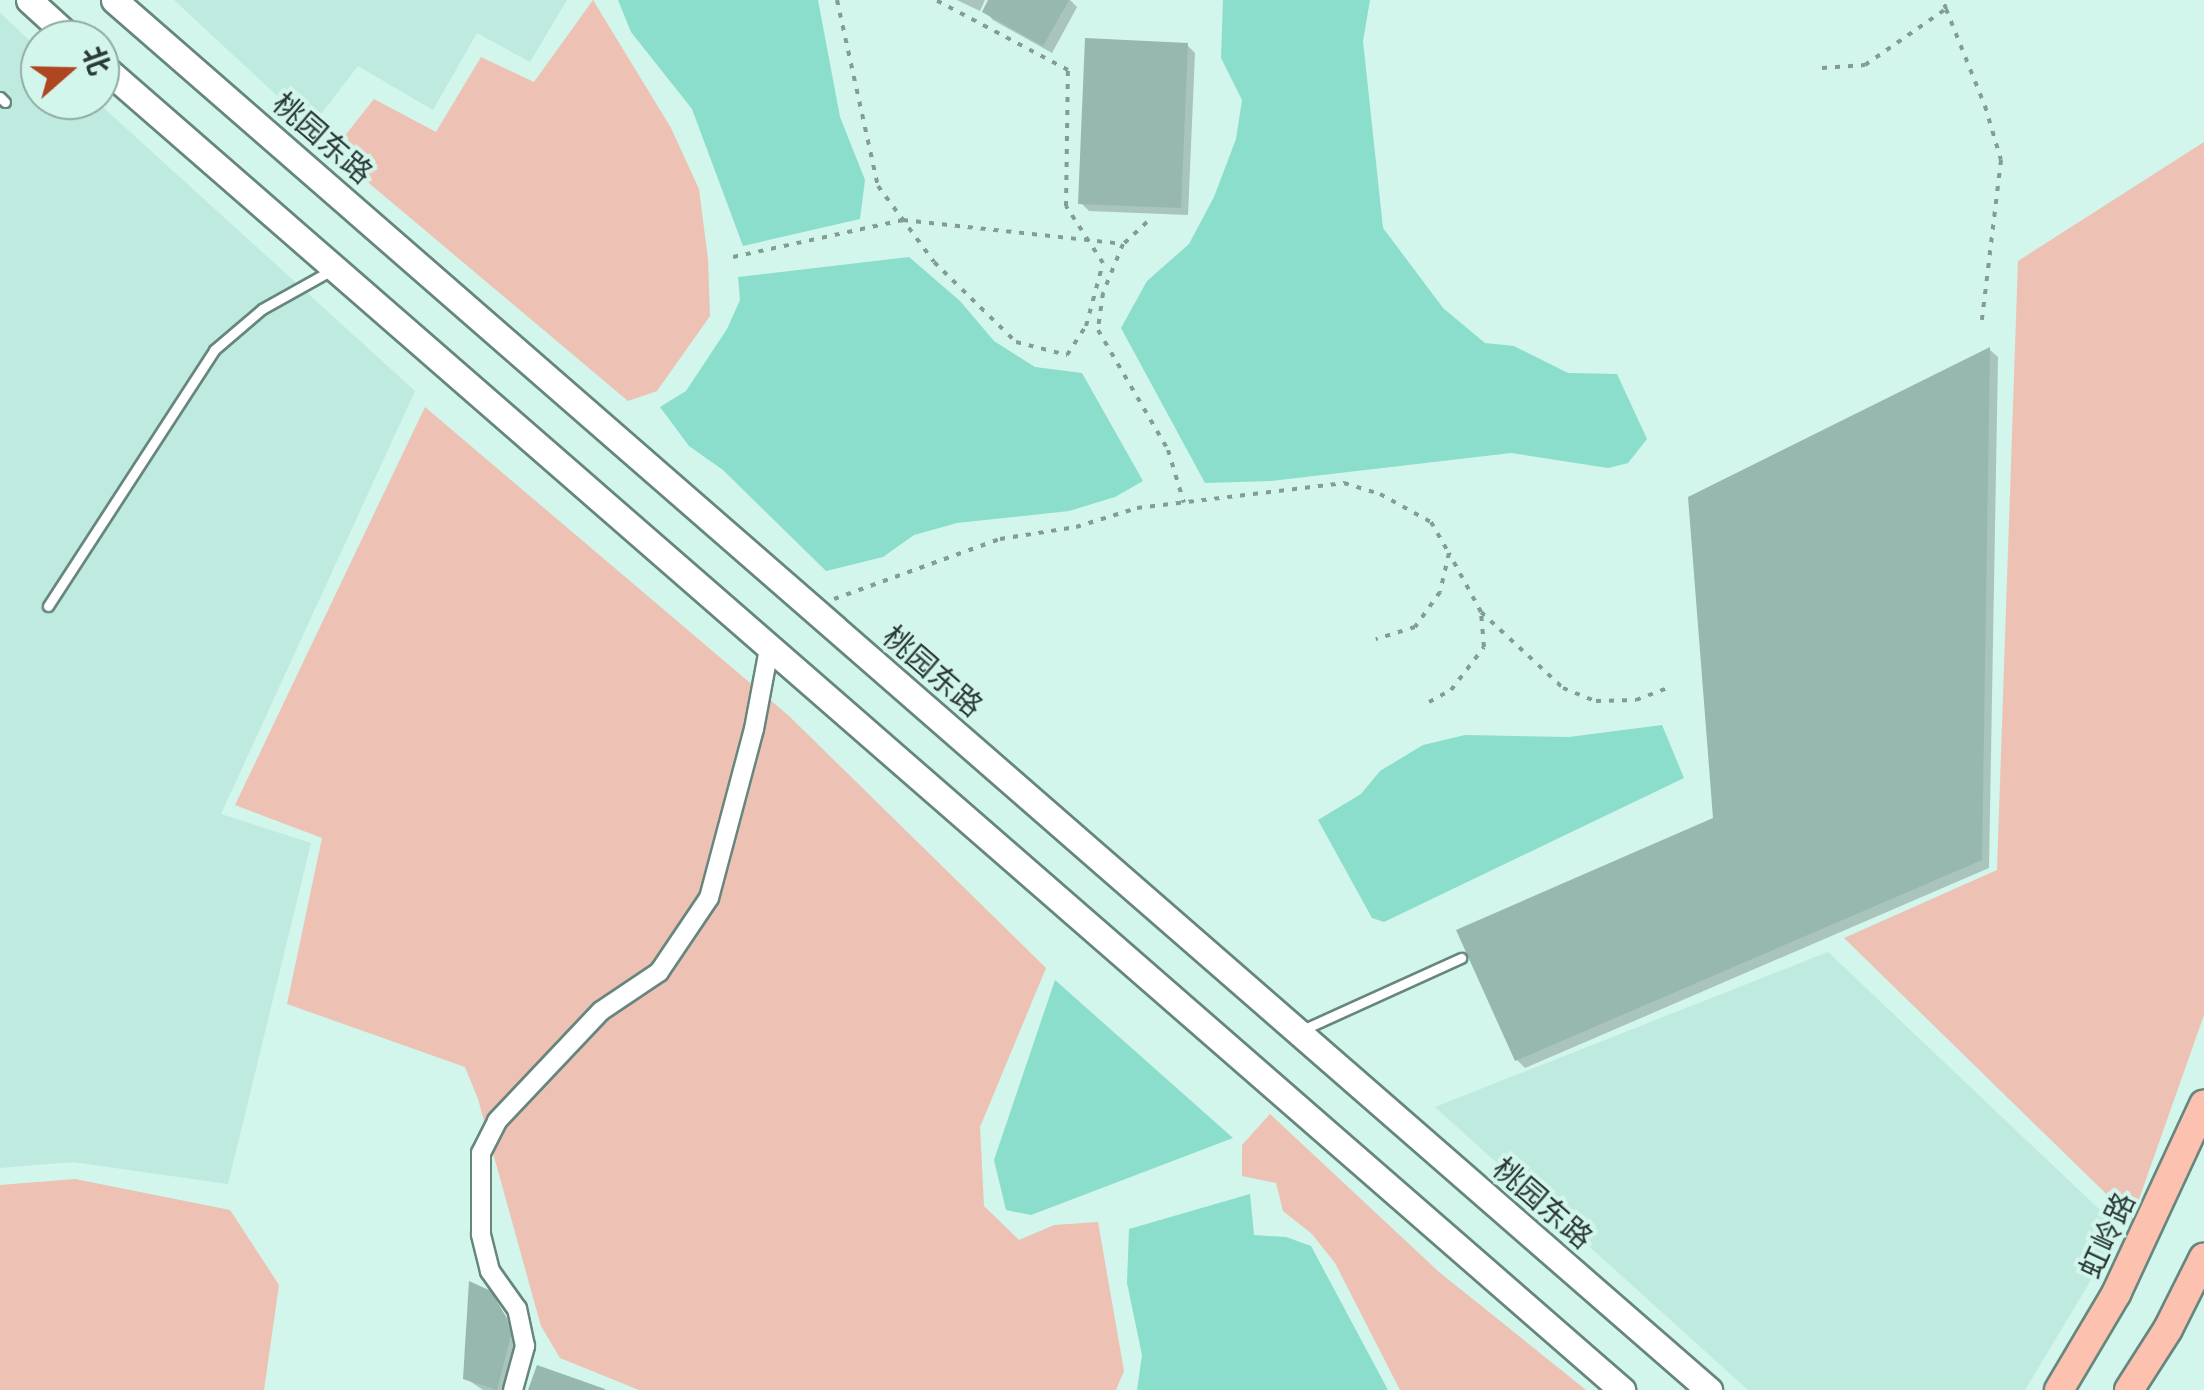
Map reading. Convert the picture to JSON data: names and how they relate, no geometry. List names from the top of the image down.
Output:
{
  "streets": {
    "main road": ["桃园东路", "虹岭路"]
  },
  "north": "right"
}
